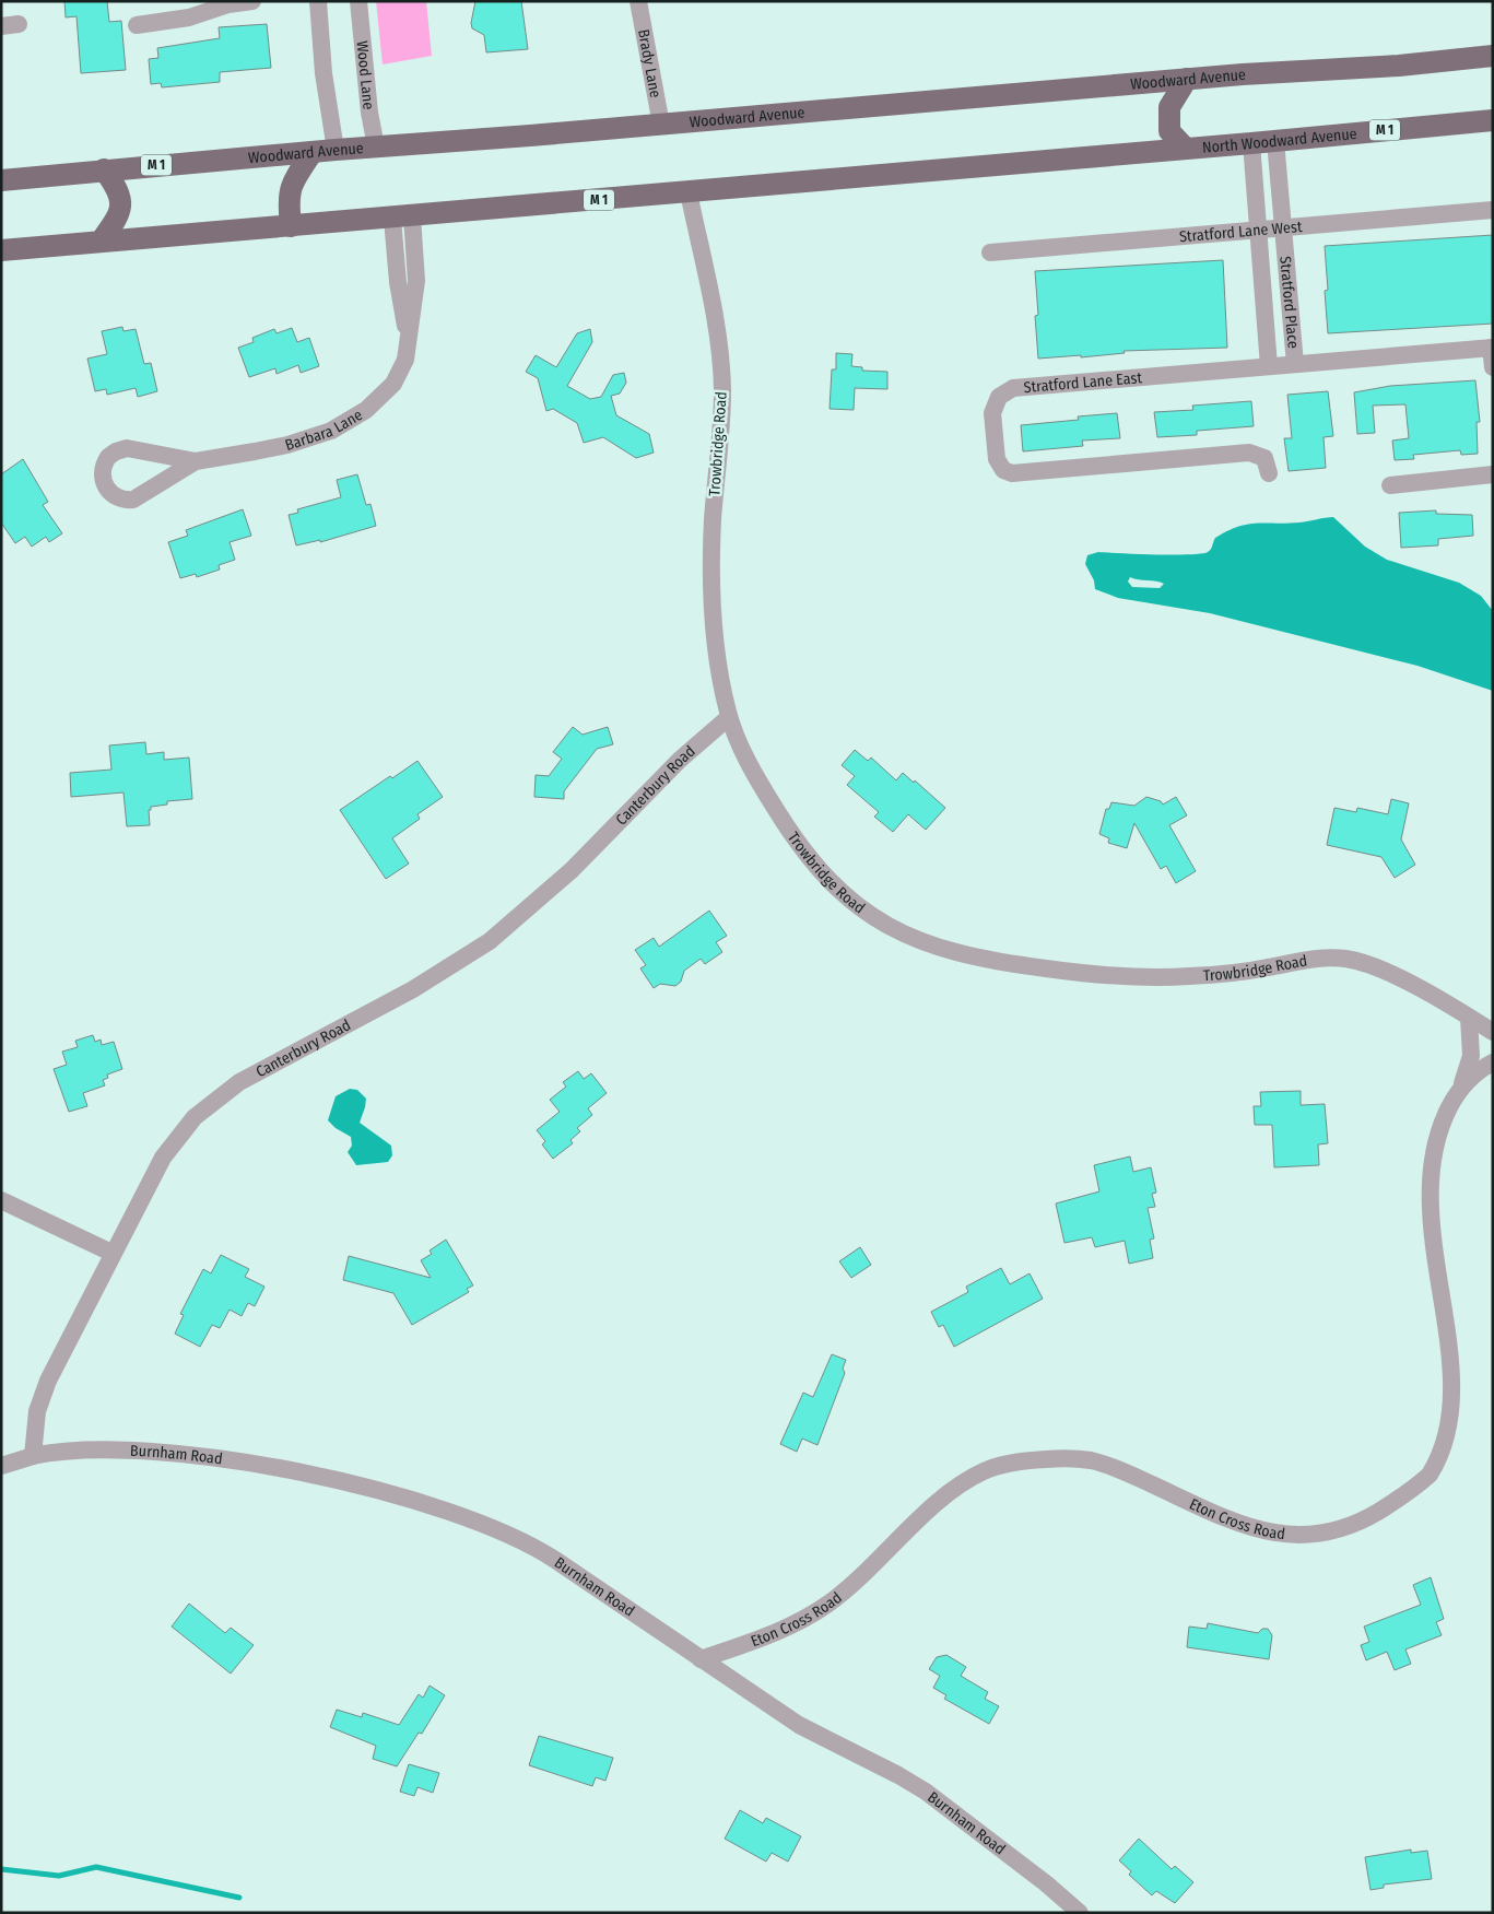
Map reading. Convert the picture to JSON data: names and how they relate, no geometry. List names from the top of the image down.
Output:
{
  "streets": {
    "main road": ["Woodward Avenue", "M 1", "North Woodward Avenue"],
    "street": [
      "Brady Lane",
      "Wood Lane",
      "Stratford Lane West",
      "Stratford Place",
      "Stratford Lane East",
      "Barbara Lane",
      "Trowbridge Road",
      "Canterbury Road",
      "Burnham Road",
      "Eton Cross Road"
    ]
  },
  "crossings": [
    ["Brady Lane", "Woodward Avenue"],
    ["Wood Lane", "Woodward Avenue"],
    ["M 1", "North Woodward Avenue"],
    ["M 1", "Barbara Lane"],
    ["M 1", "Trowbridge Road"],
    ["North Woodward Avenue", "Stratford Place"],
    ["North Woodward Avenue", "Trowbridge Road"],
    ["Stratford Lane West", "Stratford Place"],
    ["Stratford Place", "Stratford Lane East"],
    ["Trowbridge Road", "Canterbury Road"],
    ["Canterbury Road", "Burnham Road"],
    ["Burnham Road", "Eton Cross Road"]
  ]
}
